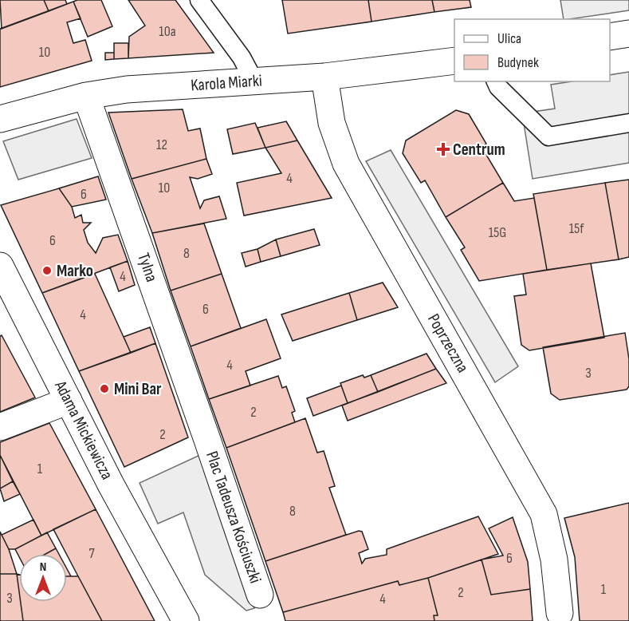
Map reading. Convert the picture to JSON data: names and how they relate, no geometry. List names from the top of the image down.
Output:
{
  "streets": {
    "street": [
      "Karola Miarki",
      "Tylna",
      "Poprzeczna",
      "Adama Mickiewicza",
      "Plac Tadeusza Kościuszki"
    ]
  },
  "crossings": [
    ["Karola Miarki", "Tylna"],
    ["Karola Miarki", "Poprzeczna"],
    ["Tylna", "Plac Tadeusza Kościuszki"]
  ],
  "places": {
    "health": ["Centrum"],
    "other": ["Marko", "Mini Bar"]
  },
  "house_numbers": [
    "10a",
    "10",
    "12",
    "4",
    "10",
    "6",
    "15f",
    "15G",
    "6",
    "8",
    "4",
    "6",
    "4",
    "4",
    "3",
    "2",
    "2",
    "1",
    "8",
    "7",
    "6",
    "1",
    "2",
    "3",
    "4"
  ],
  "legend": ["Ulica", "Budynek"],
  "north": "top"
}
